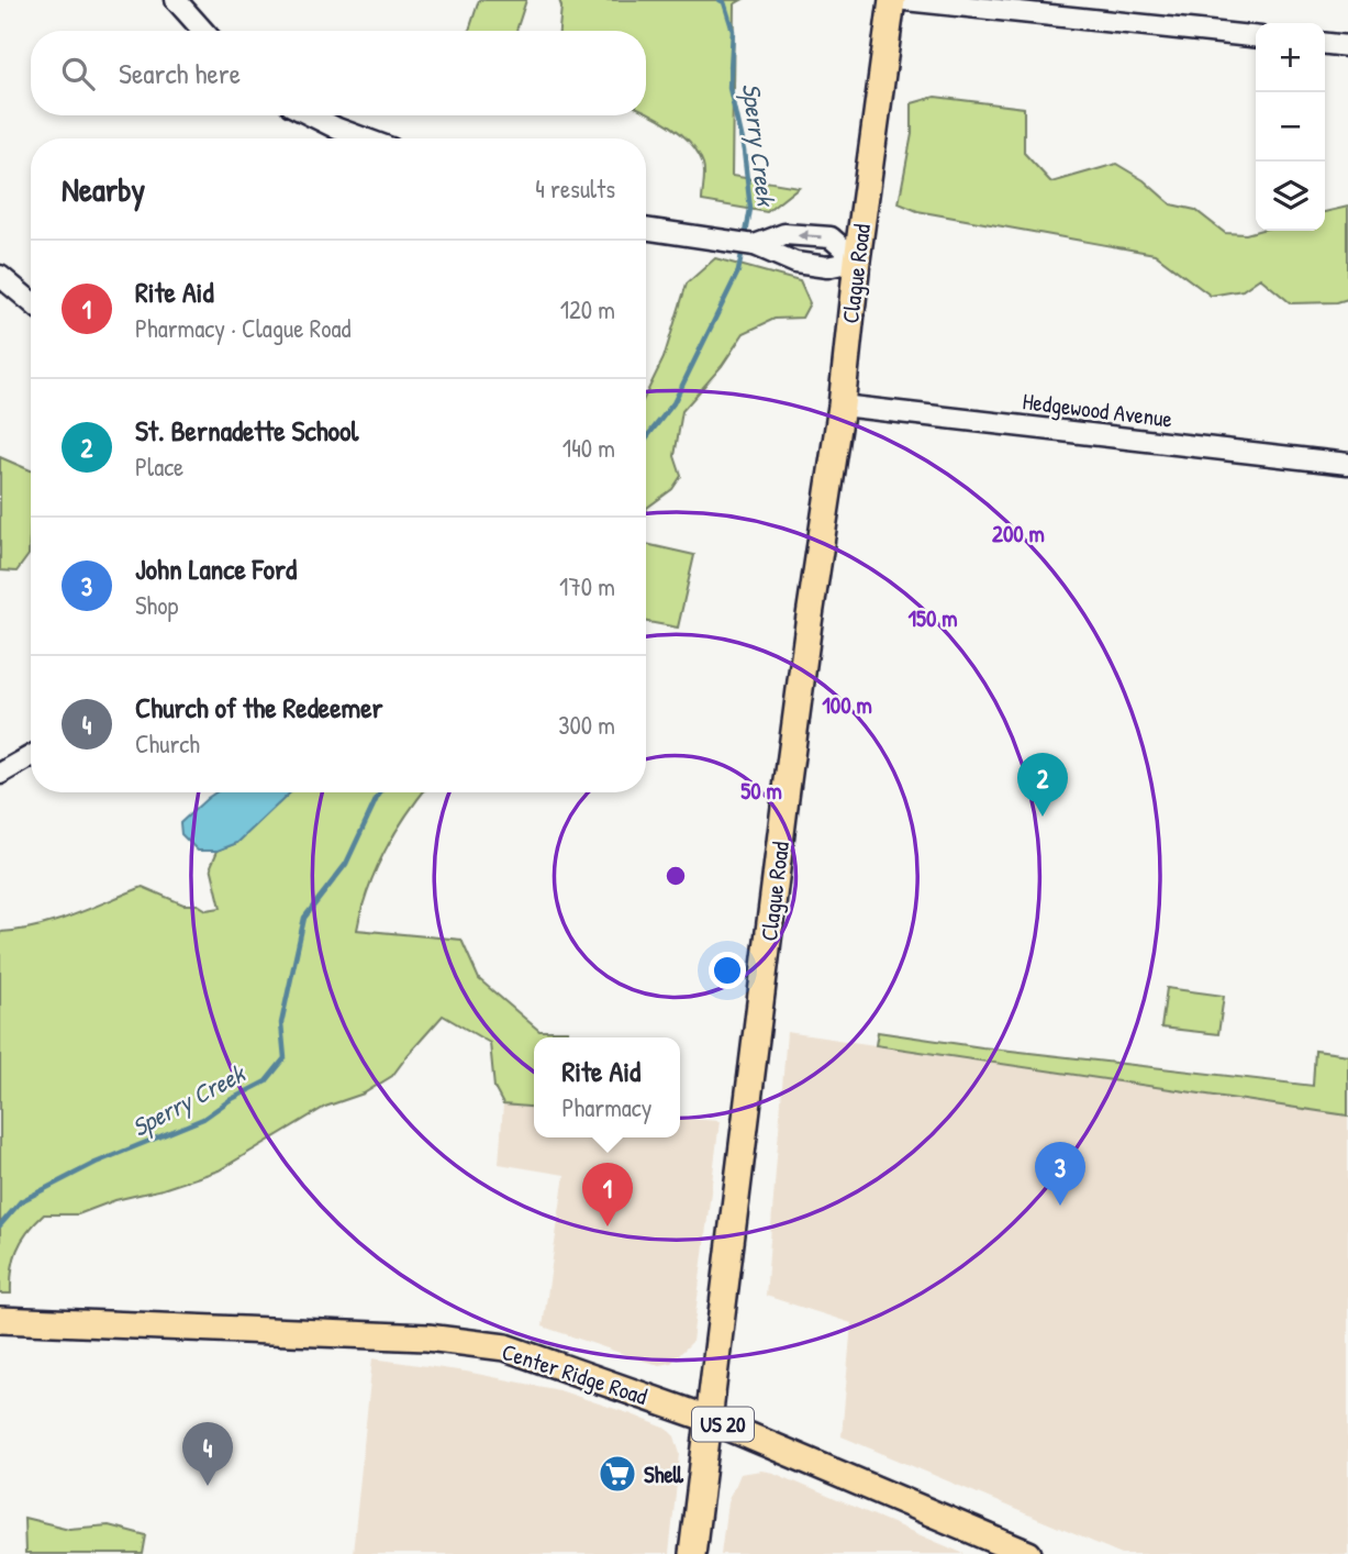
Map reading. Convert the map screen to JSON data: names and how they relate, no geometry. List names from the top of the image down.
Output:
{
  "streets": {
    "main road": ["Clague Road", "Center Ridge Road", "US 20"],
    "street": ["Hedgewood Avenue"]
  },
  "crossings": [
    ["Clague Road", "Hedgewood Avenue"],
    ["Clague Road", "Center Ridge Road"]
  ],
  "water": ["Sperry Creek"],
  "places": {
    "supermarket": ["Shell"]
  },
  "page": {
    "map_buttons": ["+", "−"],
    "search": "Search here",
    "heading": ["Nearby", "4 results"],
    "list": [
      {
        "mark": "1",
        "name": "Rite Aid",
        "note": "Pharmacy · Clague Road",
        "value": "120 m"
      },
      {
        "mark": "2",
        "name": "St. Bernadette School",
        "note": "Place",
        "value": "140 m"
      },
      {
        "mark": "3",
        "name": "John Lance Ford",
        "note": "Shop",
        "value": "170 m"
      },
      {
        "mark": "4",
        "name": "Church of the Redeemer",
        "note": "Church",
        "value": "300 m"
      }
    ],
    "pins": [
      "2",
      "3",
      "1",
      "4"
    ],
    "popup": ["Rite Aid", "Pharmacy"]
  },
  "rings": [
    "200 m",
    "150 m",
    "100 m",
    "50 m"
  ]
}
